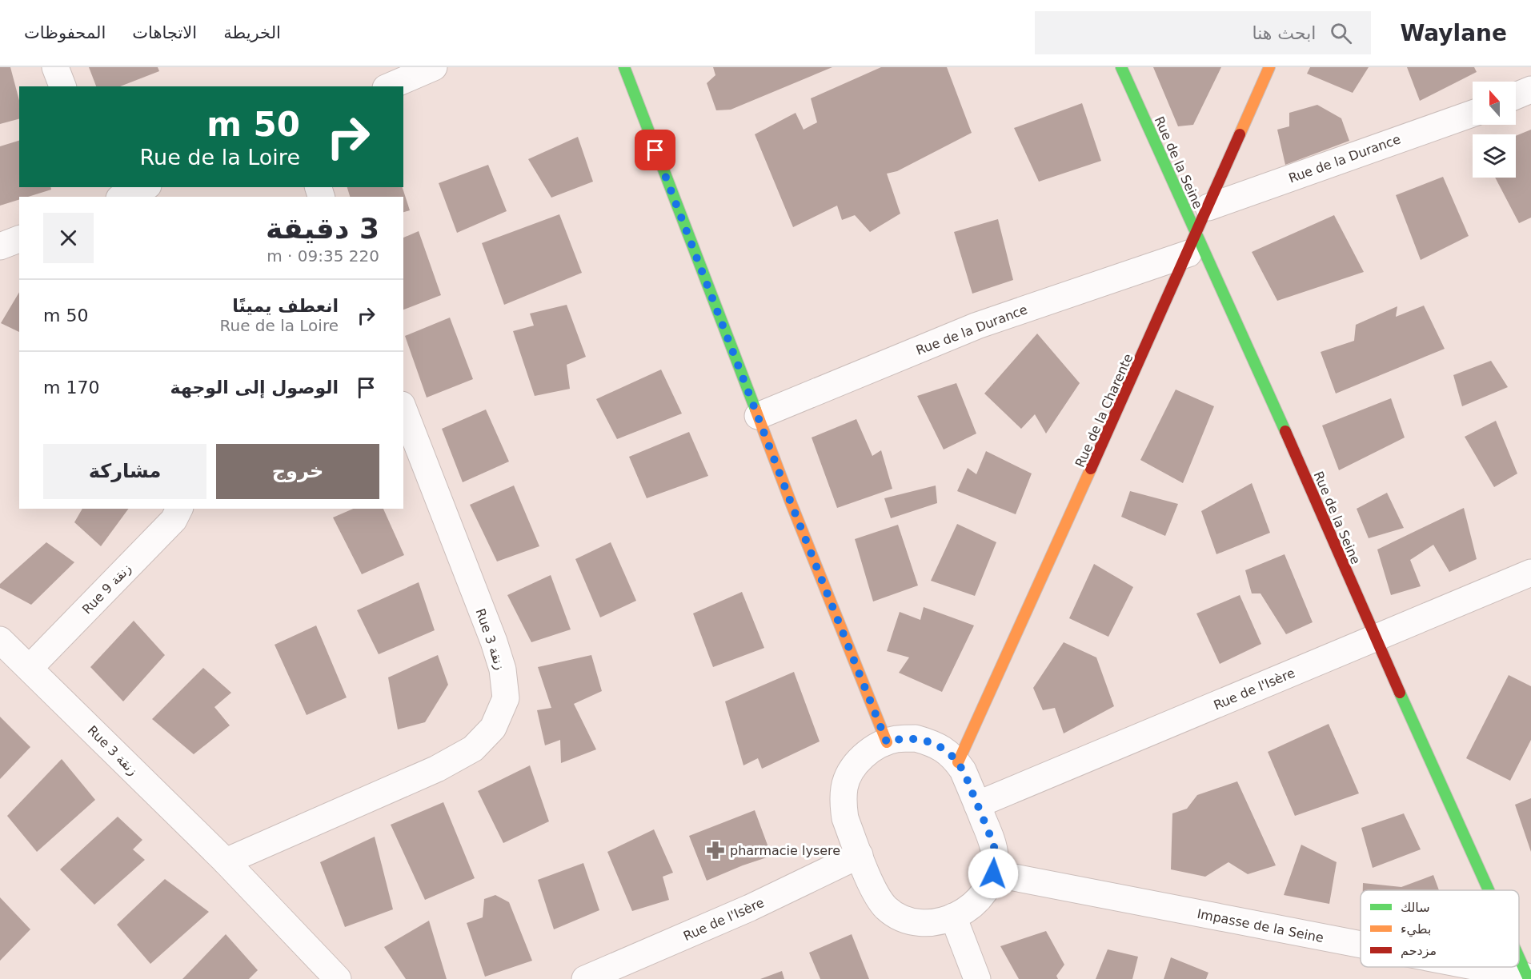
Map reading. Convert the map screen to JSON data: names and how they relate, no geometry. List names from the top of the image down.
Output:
{
  "streets": {
    "street": [
      "Rue de la Durance",
      "Rue de la Seine",
      "Rue de la Charente",
      "Rue 9 زنقة",
      "Rue 3 زنقة",
      "Rue de l'Isère",
      "Impasse de la Seine"
    ]
  },
  "crossings": [
    ["Rue de la Durance", "Rue de la Seine"],
    ["Rue de la Durance", "Rue de la Charente"],
    ["Rue de la Seine", "Rue de la Charente"],
    ["Rue de la Seine", "Rue de l'Isère"],
    ["Rue de la Seine", "Impasse de la Seine"],
    ["Rue de la Charente", "Rue de l'Isère"],
    ["Rue de la Charente", "Impasse de la Seine"],
    ["Rue 9 زنقة", "Rue 3 زنقة"],
    ["Rue de l'Isère", "Impasse de la Seine"]
  ],
  "places": {
    "pharmacy": ["pharmacie lysere"]
  },
  "legend": ["سالك", "بطيء", "مزدحم"],
  "north": "top",
  "page": {
    "header": "Waylane",
    "search": "ابحث هنا",
    "nav": ["الخريطة", "الاتجاهات", "المحفوظات"],
    "turn": ["50 m", "Rue de la Loire"],
    "heading": ["3 دقيقة", "220 m · 09:35"],
    "list": [
      {
        "name": "انعطف يمينًا",
        "note": "Rue de la Loire",
        "value": "50 m"
      },
      {
        "name": "الوصول إلى الوجهة",
        "value": "170 m"
      }
    ],
    "buttons": ["خروج", "مشاركة"]
  }
}
